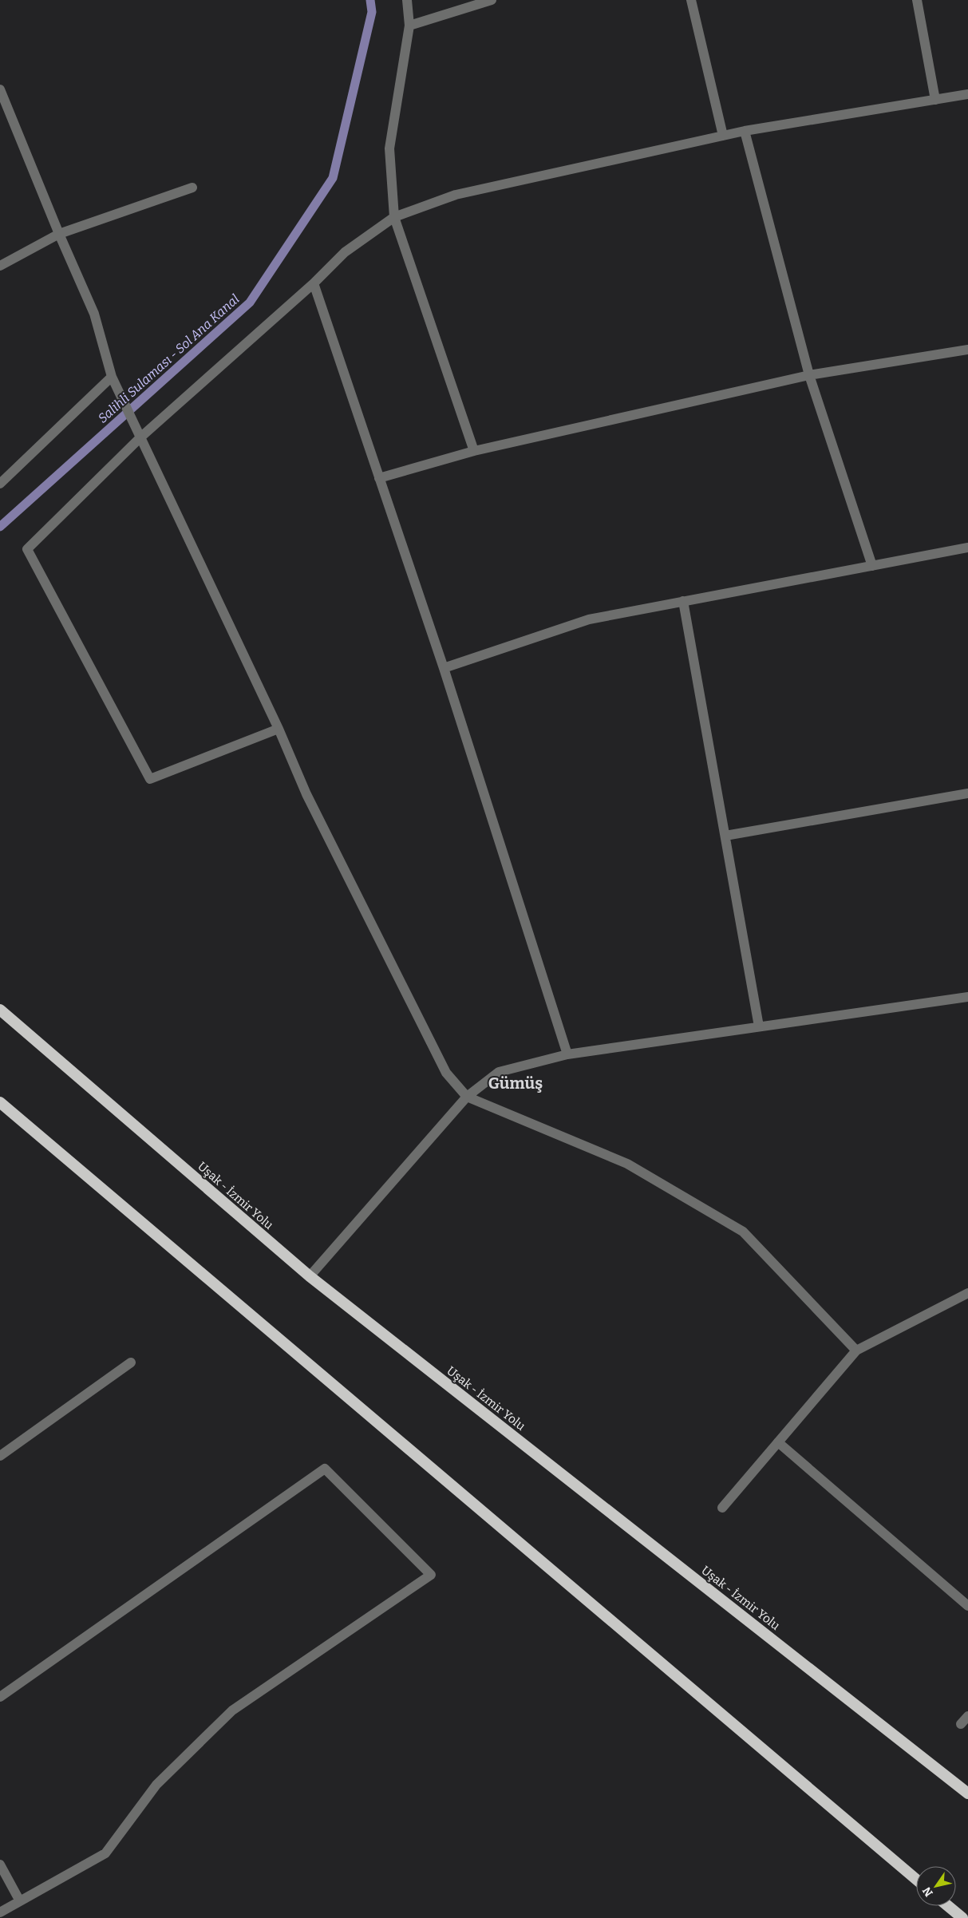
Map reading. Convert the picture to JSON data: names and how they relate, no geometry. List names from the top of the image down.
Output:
{
  "streets": {
    "highway": ["Uşak - İzmir Yolu"]
  },
  "districts": ["Gümüş"],
  "water": ["Salihli Sulaması - Sol Ana Kanal"],
  "north": "bottom left"
}
